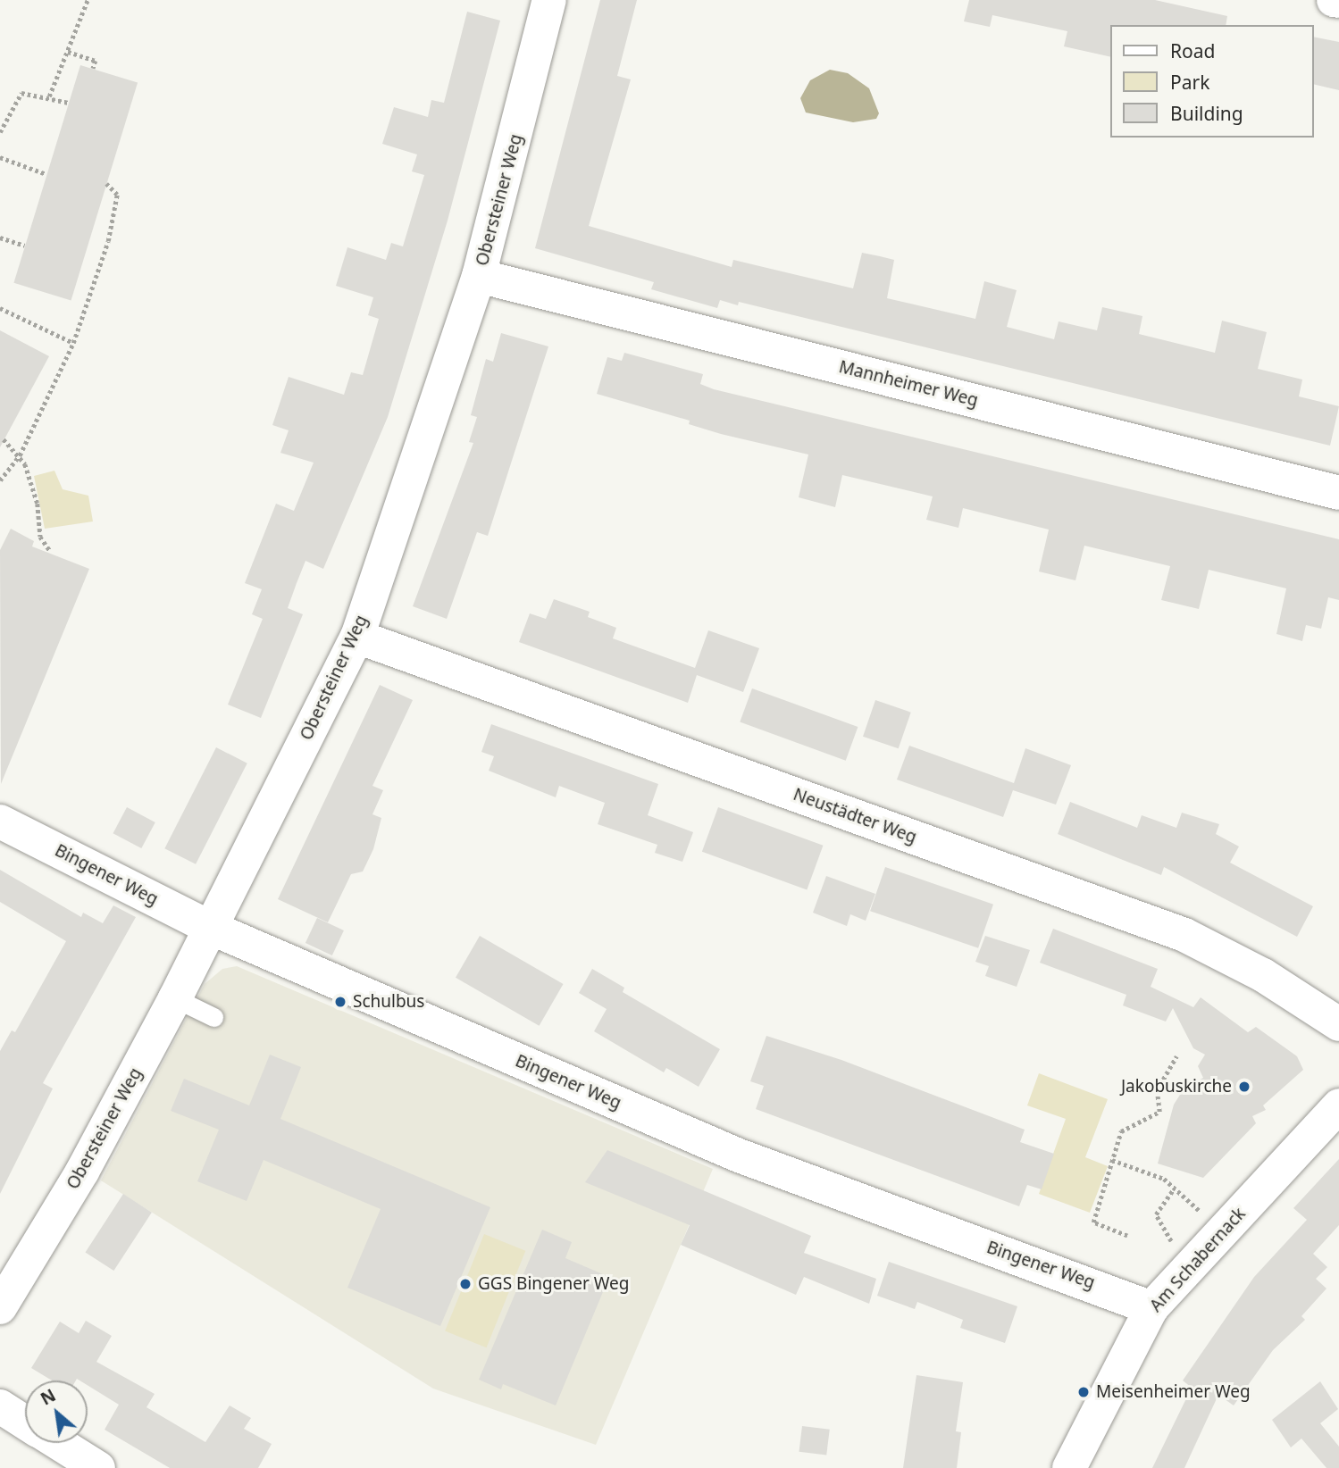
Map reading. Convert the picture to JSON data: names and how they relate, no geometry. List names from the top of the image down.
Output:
{
  "streets": {
    "street": [
      "Obersteiner Weg",
      "Mannheimer Weg",
      "Neustädter Weg",
      "Bingener Weg",
      "Am Schabernack"
    ]
  },
  "crossings": [
    ["Obersteiner Weg", "Mannheimer Weg"],
    ["Obersteiner Weg", "Neustädter Weg"],
    ["Obersteiner Weg", "Bingener Weg"],
    ["Bingener Weg", "Am Schabernack"]
  ],
  "places": [
    "Schulbus",
    "Jakobuskirche",
    "GGS Bingener Weg",
    "Meisenheimer Weg"
  ],
  "legend": ["Road", "Park", "Building"],
  "north": "top left"
}
